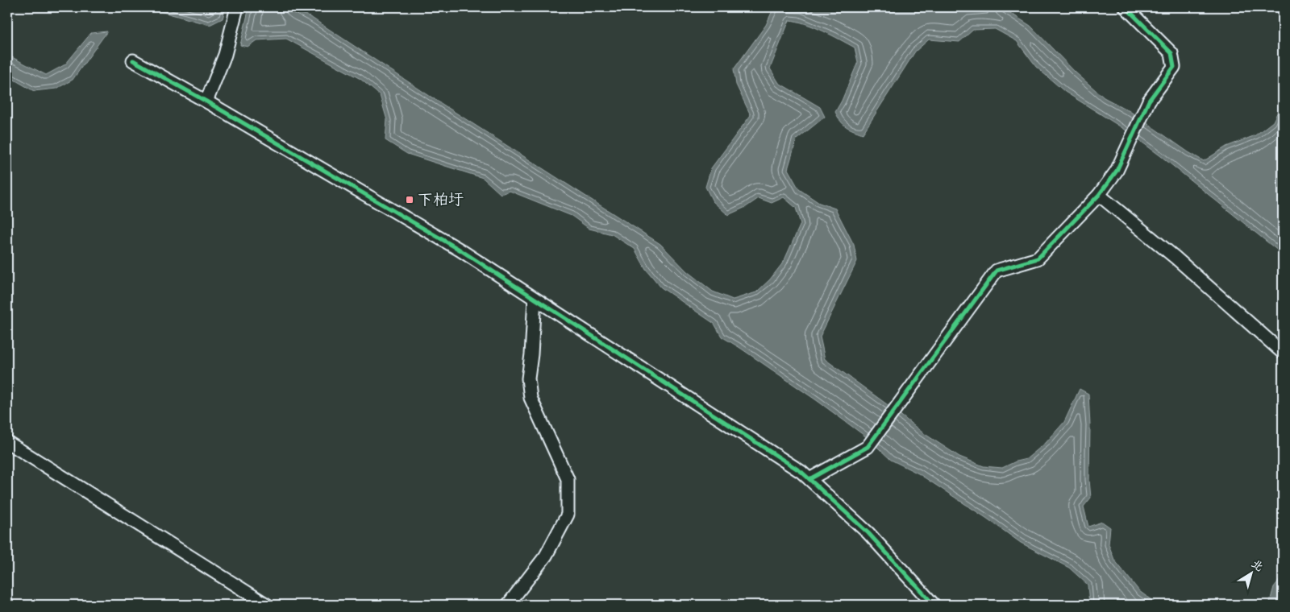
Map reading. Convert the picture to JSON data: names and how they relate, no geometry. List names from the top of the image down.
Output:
{
  "places": {
    "transit": ["下柏圩"]
  },
  "north": "top right"
}
